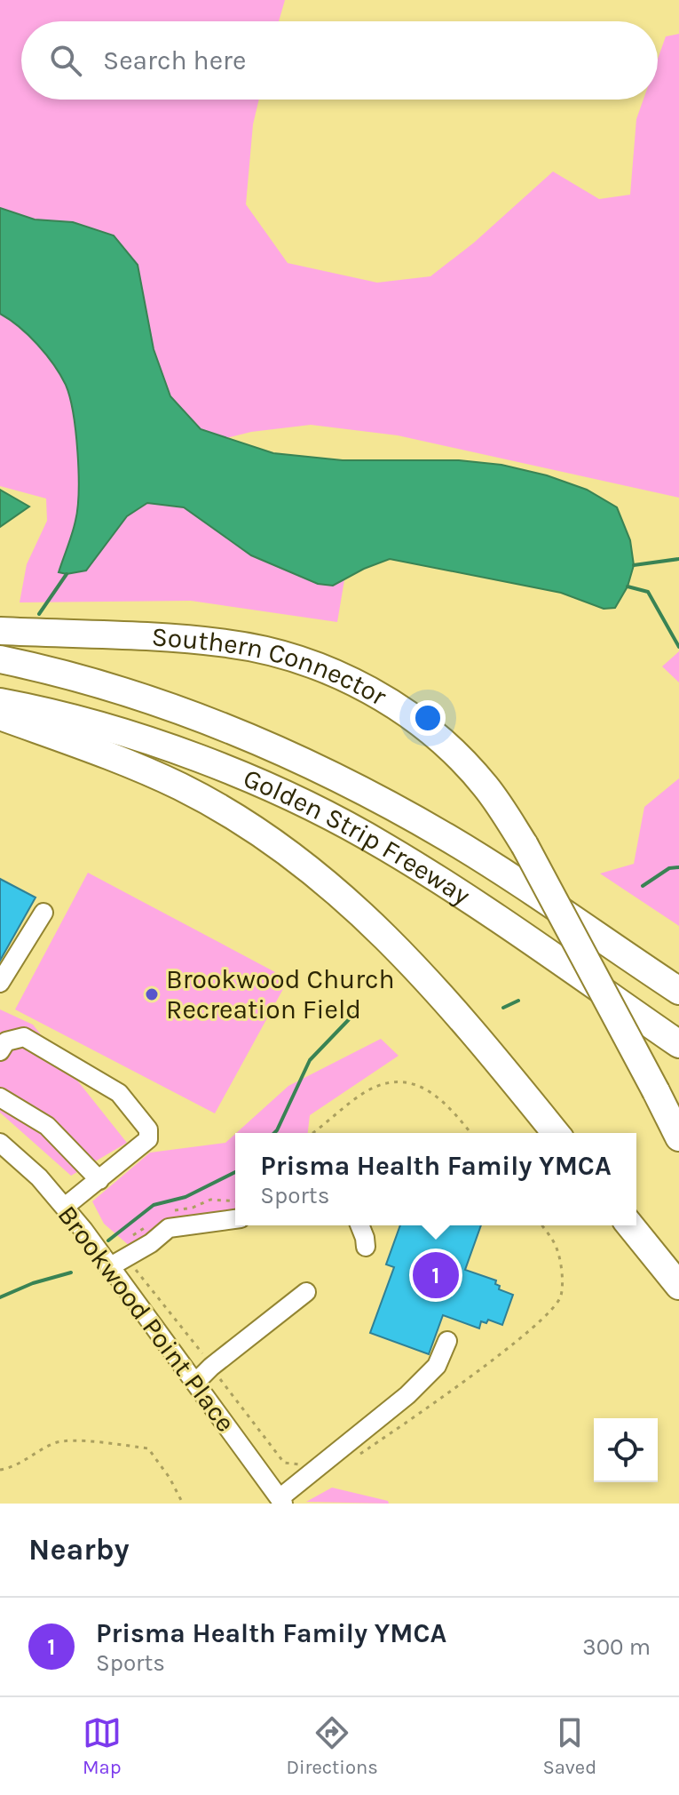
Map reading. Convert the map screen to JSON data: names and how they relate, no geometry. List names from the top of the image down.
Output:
{
  "streets": {
    "highway": ["Southern Connector", "Golden Strip Freeway"],
    "street": ["Brookwood Point Place"]
  },
  "places": ["Brookwood Church Recreation Field"],
  "page": {
    "search": "Search here",
    "popup": ["Prisma Health Family YMCA", "Sports"],
    "pins": "1",
    "heading": "Nearby",
    "list": [
      {
        "mark": "1",
        "name": "Prisma Health Family YMCA",
        "note": "Sports",
        "value": "300 m"
      }
    ],
    "nav": ["Map", "Directions", "Saved"]
  }
}
